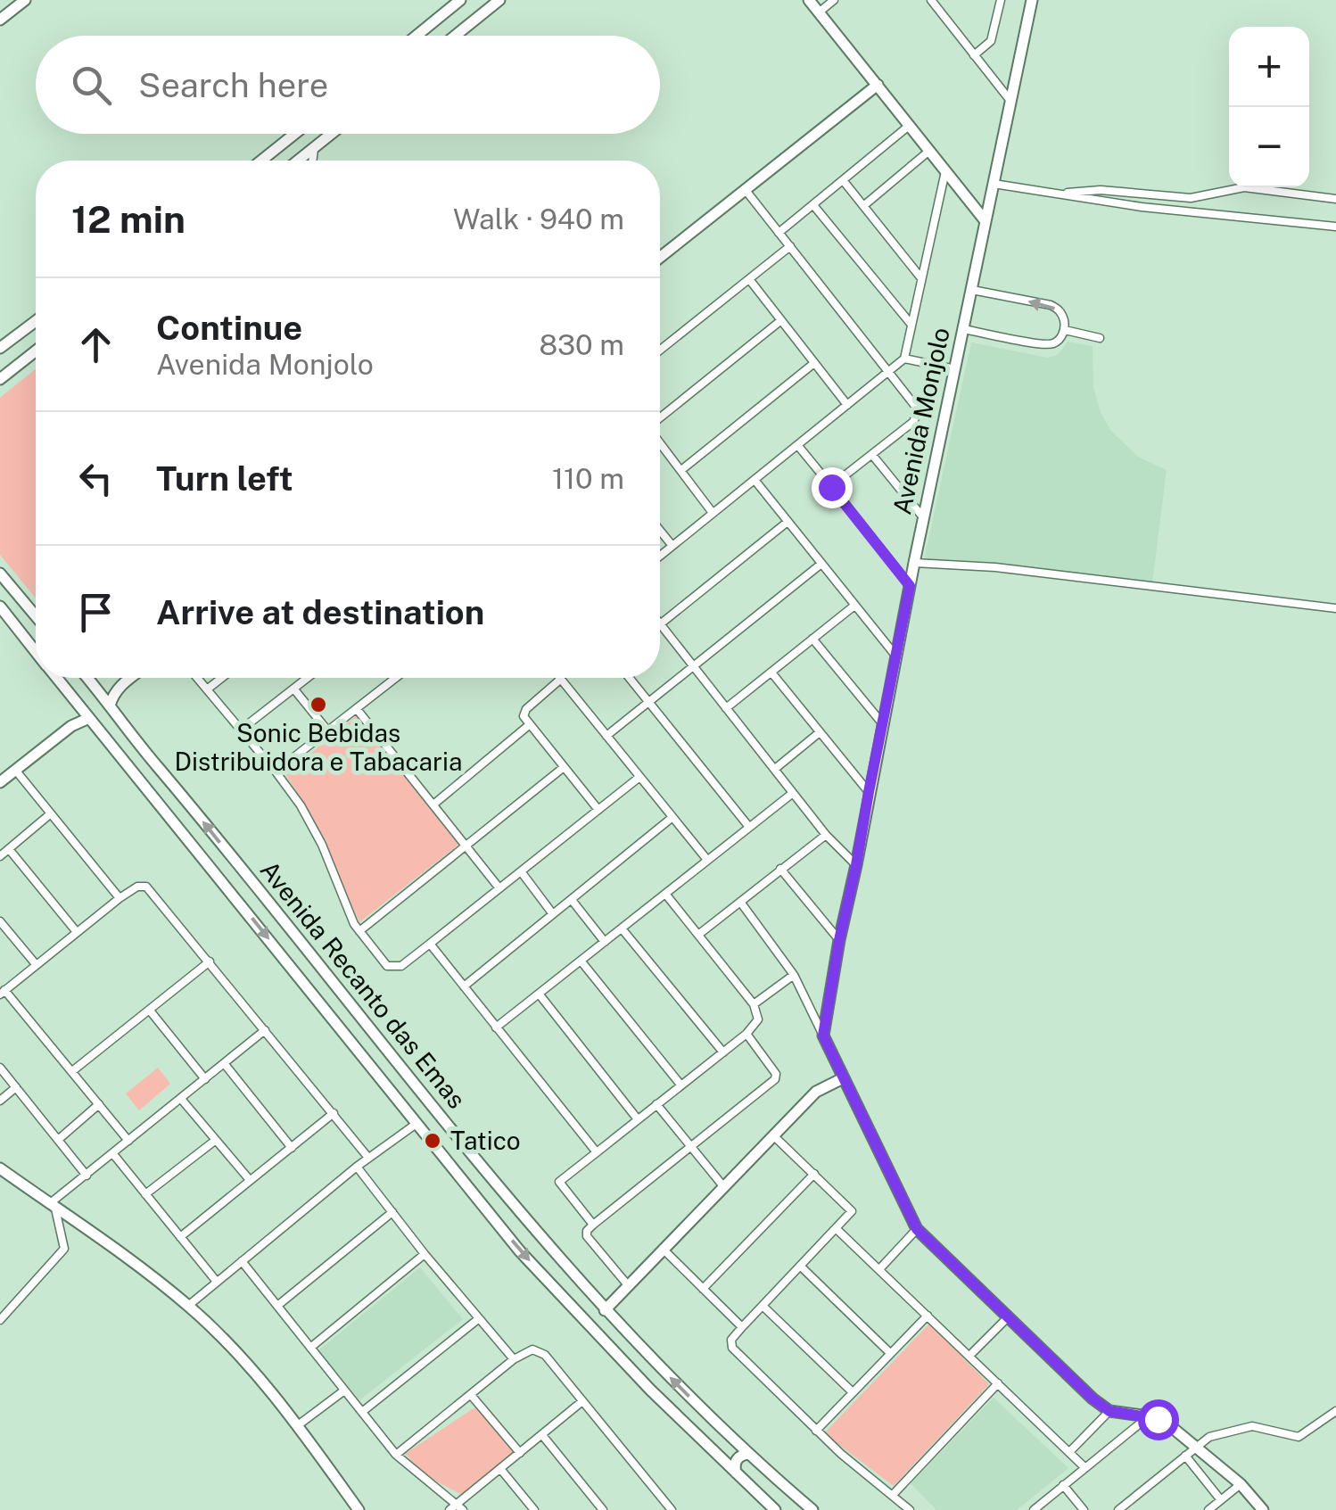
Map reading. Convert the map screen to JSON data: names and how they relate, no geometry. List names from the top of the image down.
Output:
{
  "streets": {
    "street": ["Avenida Monjolo", "Avenida Recanto das Emas"]
  },
  "places": ["Sonic Bebidas Distribuidora e Tabacaria", "Tatico"],
  "page": {
    "map_buttons": ["+", "−"],
    "search": "Search here",
    "heading": ["12 min", "Walk · 940 m"],
    "list": [
      ["Continue", "Avenida Monjolo", "830 m"],
      ["Turn left", "110 m"],
      "Arrive at destination"
    ]
  }
}
